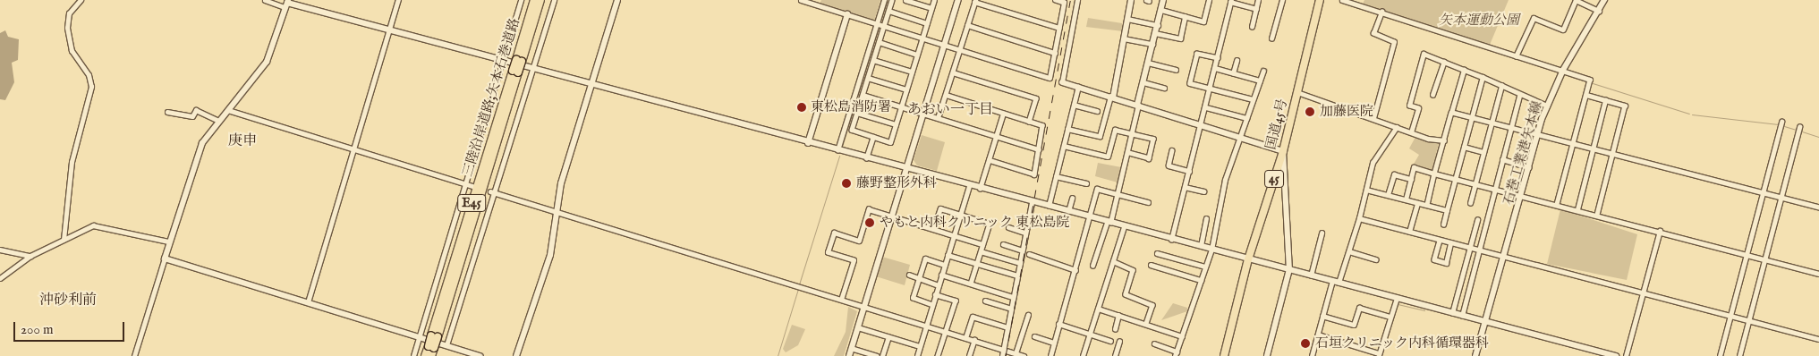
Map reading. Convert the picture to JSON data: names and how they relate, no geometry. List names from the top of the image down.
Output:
{
  "streets": {
    "highway": [
      "三陸沿岸道路;矢本石巻道路",
      "国道45号",
      "45",
      "E45"
    ],
    "street": ["石巻工業港矢本線"]
  },
  "districts": ["あおい一丁目", "庚申", "沖砂利前"],
  "parks": ["矢本運動公園"],
  "places": [
    "東松島消防署",
    "加藤医院",
    "藤野整形外科",
    "やもと内科クリニック 東松島院",
    "石垣クリニック内科循環器科"
  ],
  "scale_bar": "200 m"
}
